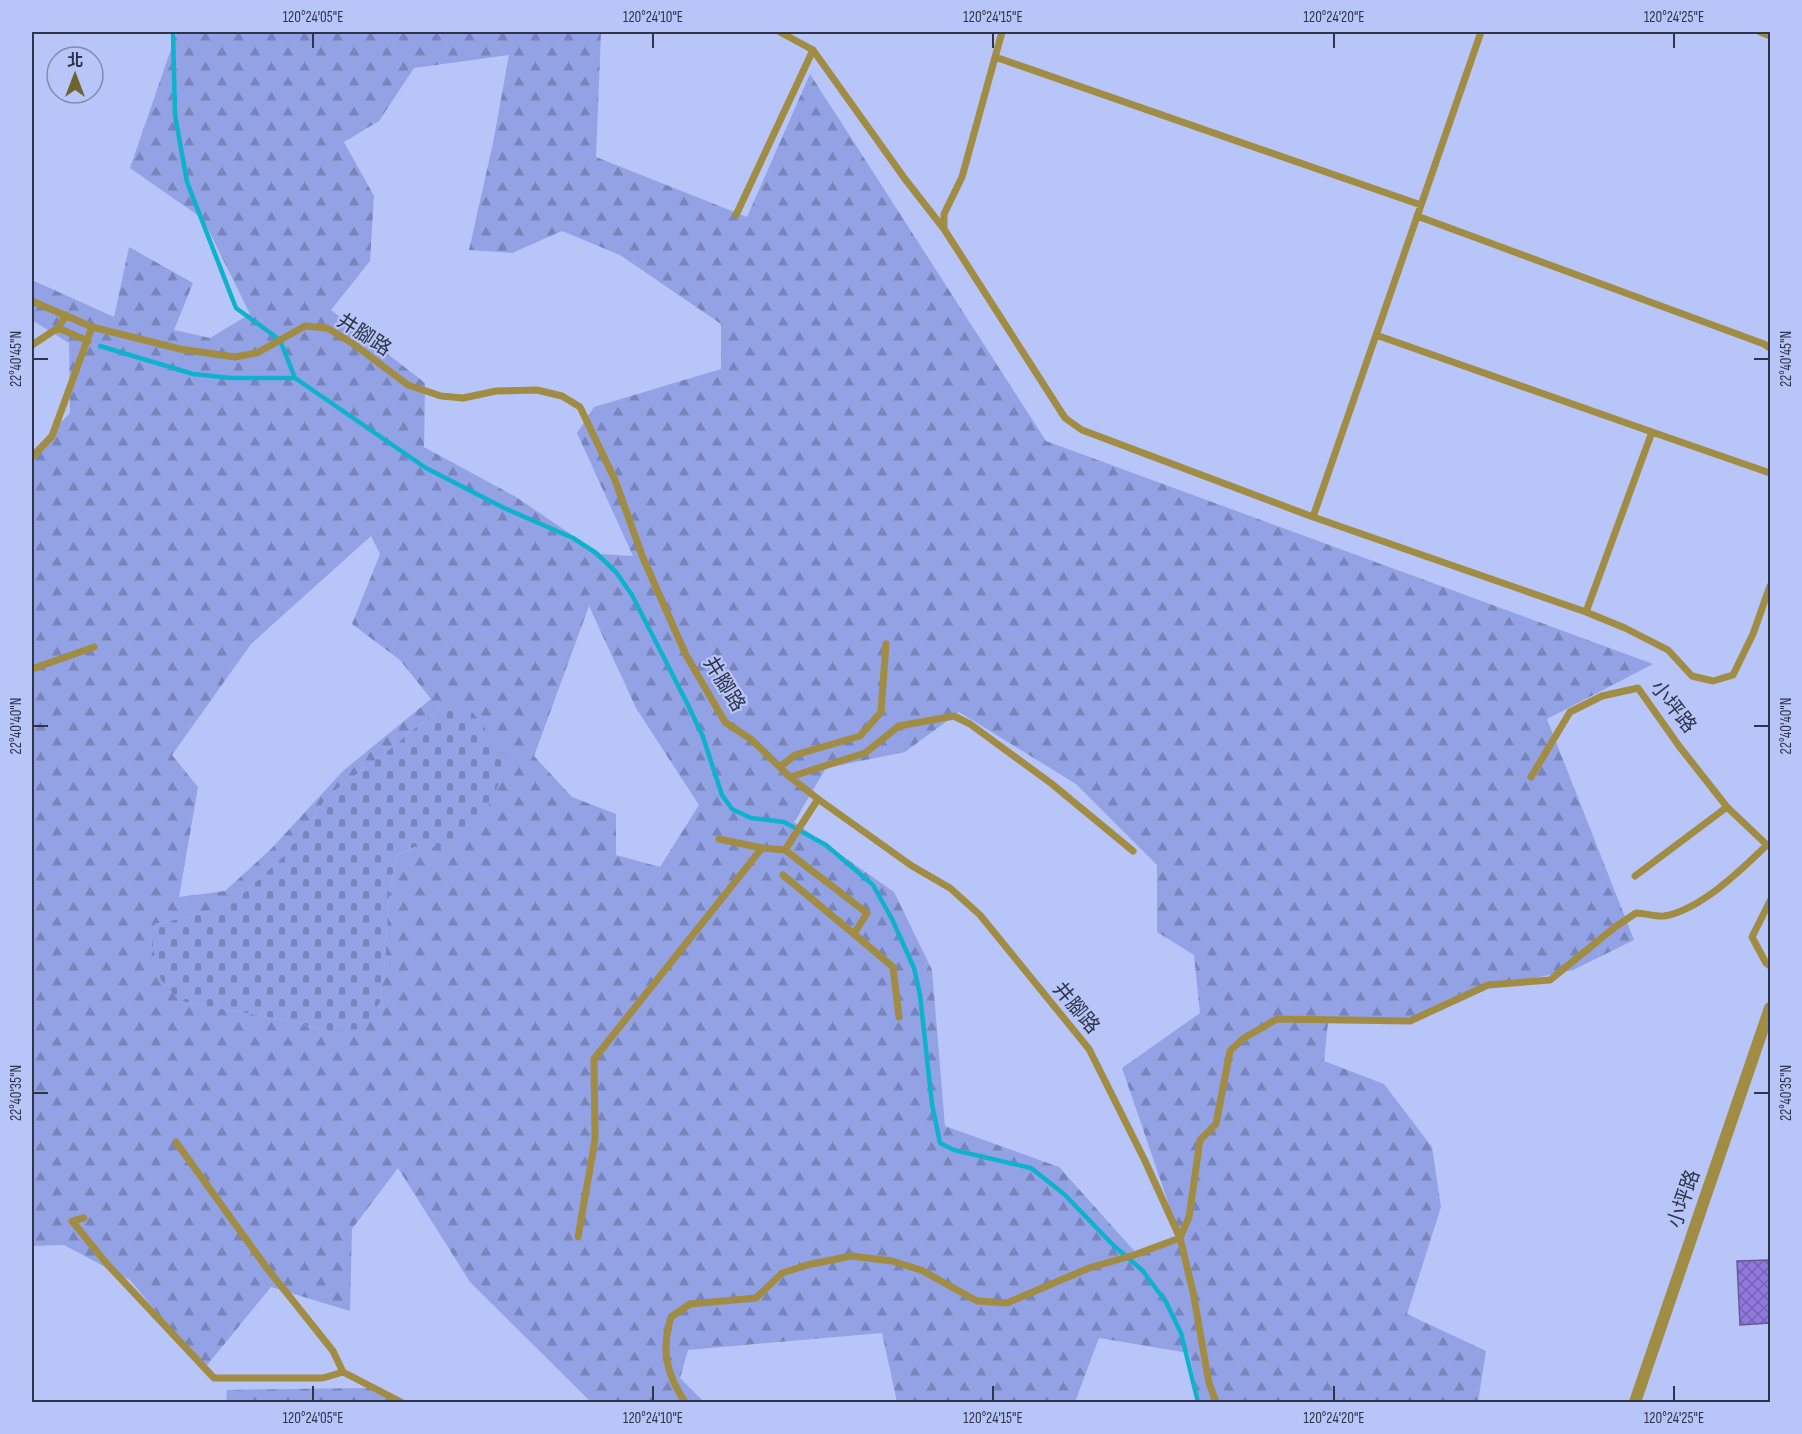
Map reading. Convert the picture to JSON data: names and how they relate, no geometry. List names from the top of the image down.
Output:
{
  "streets": {
    "street": ["小坪路"],
    "lane": ["井腳路"]
  },
  "north": "top",
  "coordinates": [
    "120°24'05\"E",
    "120°24'10\"E",
    "120°24'15\"E",
    "120°24'20\"E",
    "120°24'25\"E",
    "22°40'45\"N",
    "22°40'40\"N",
    "22°40'35\"N"
  ]
}
